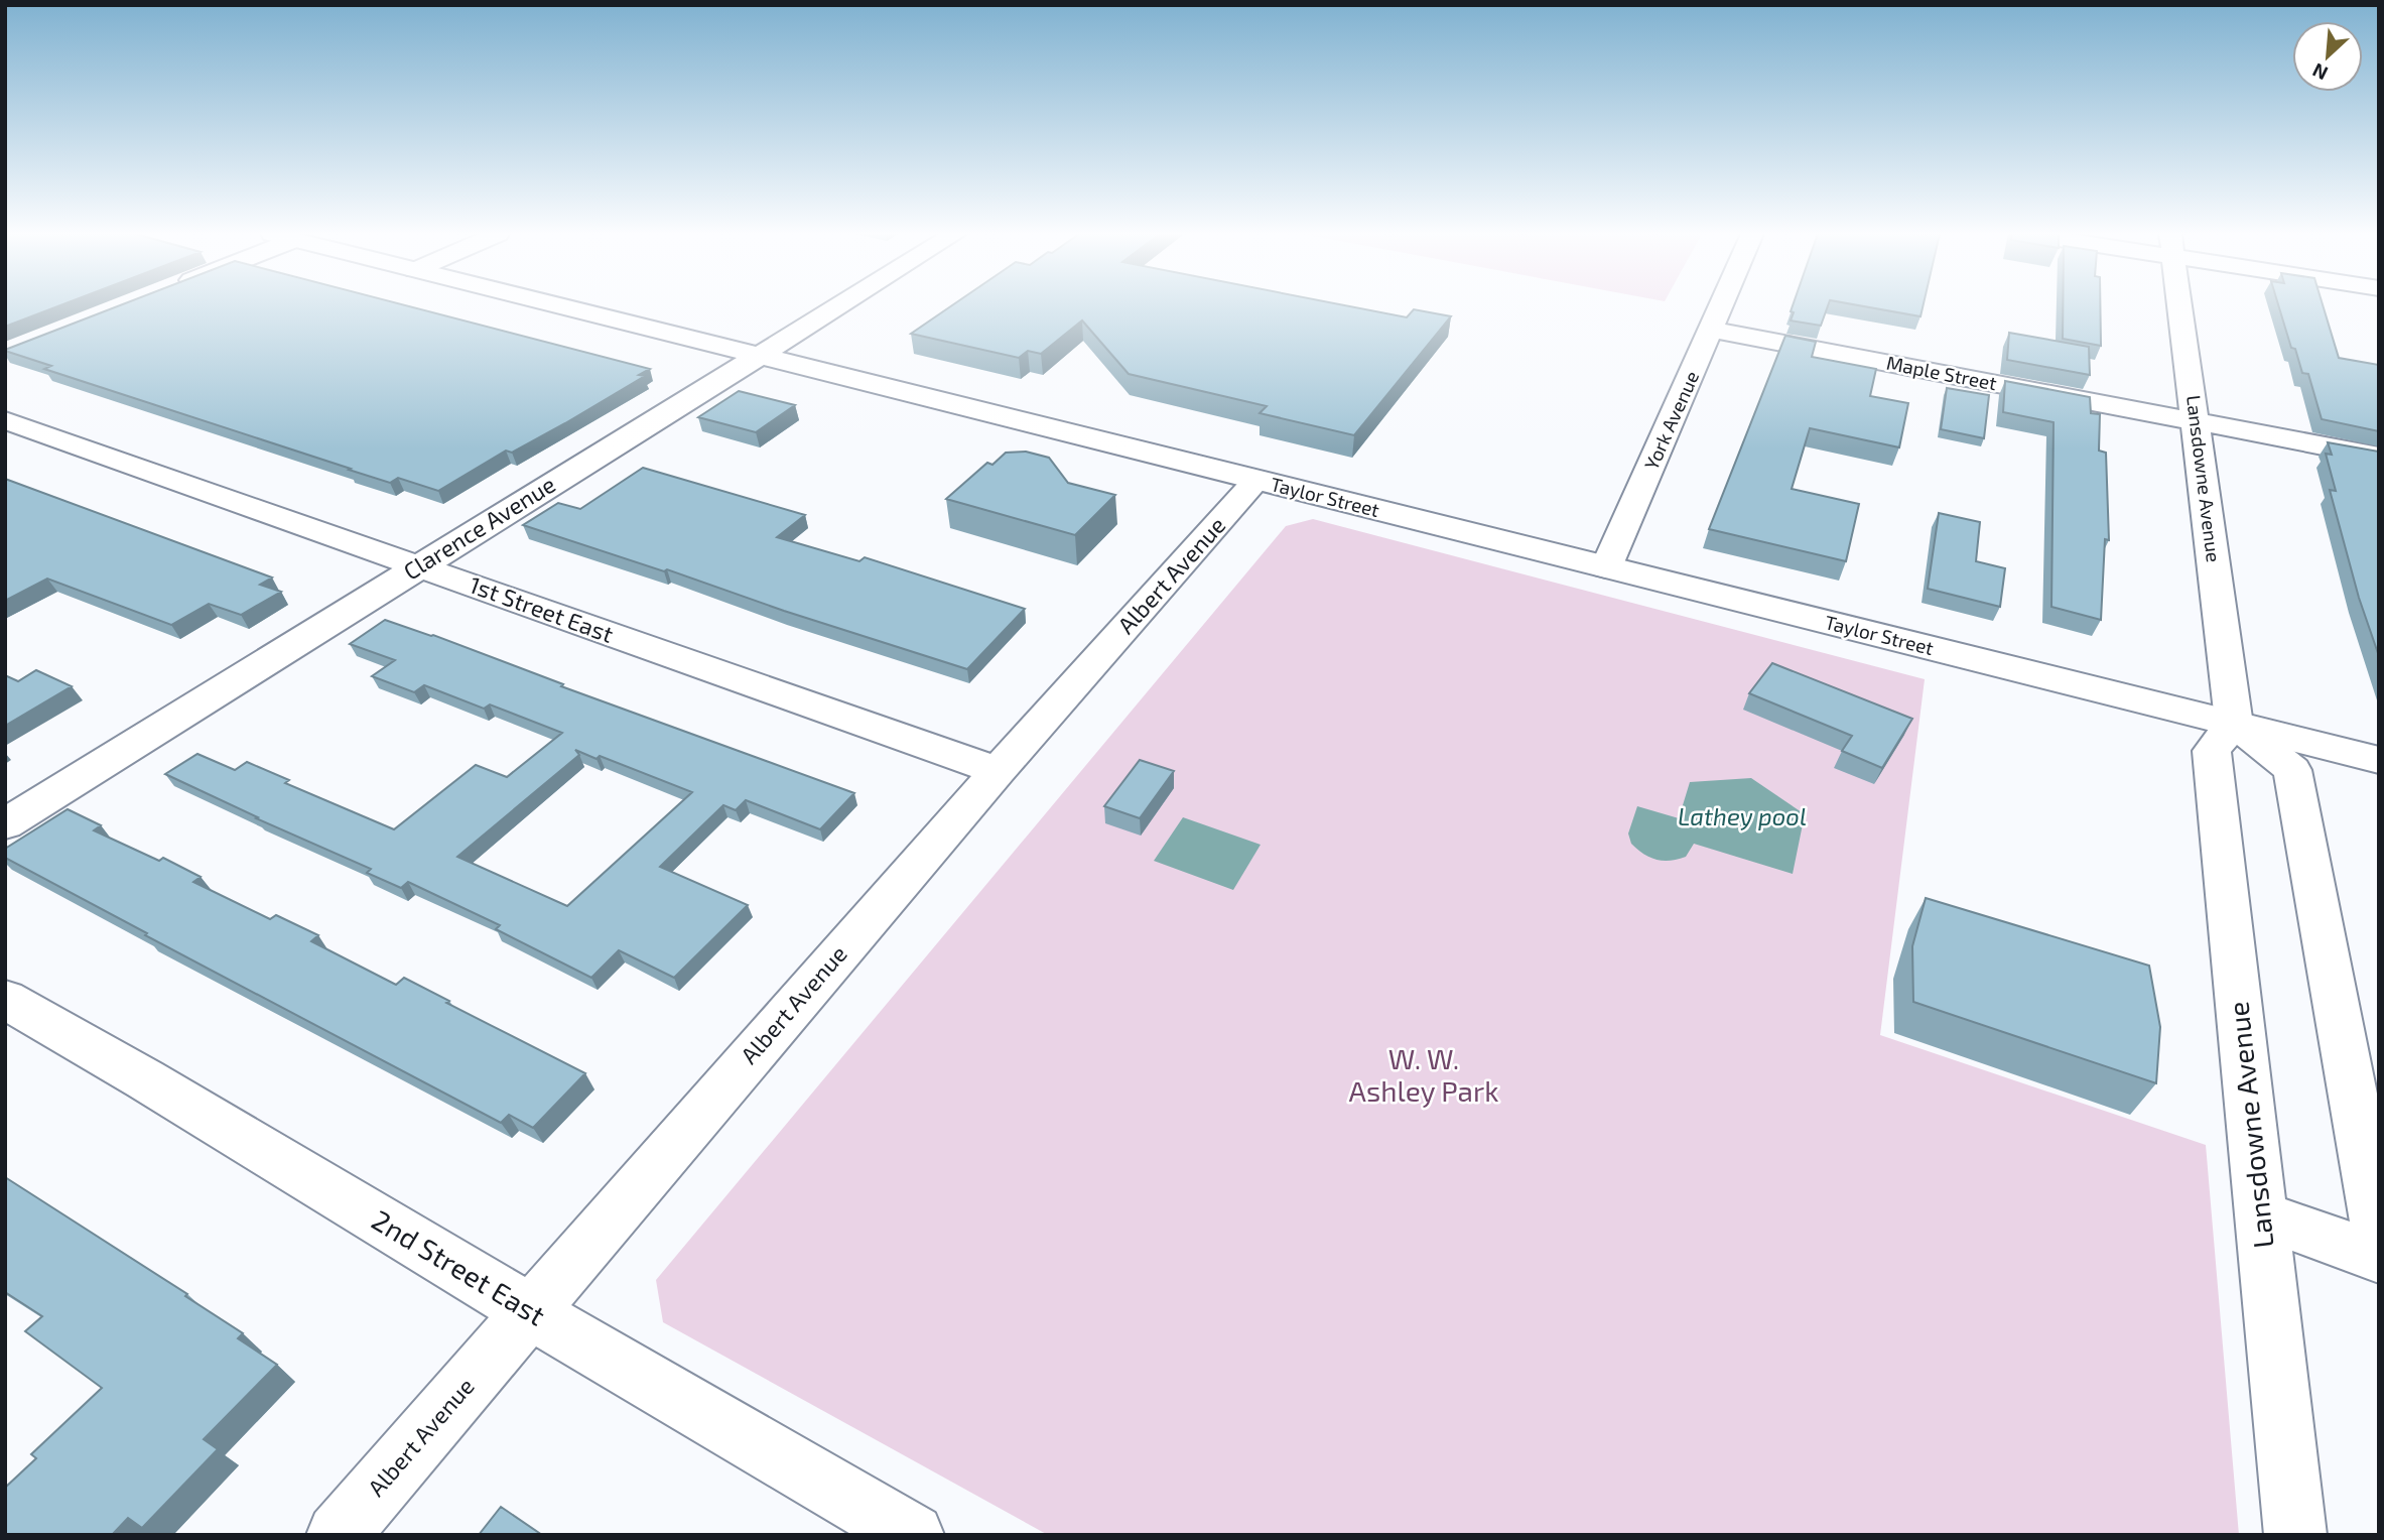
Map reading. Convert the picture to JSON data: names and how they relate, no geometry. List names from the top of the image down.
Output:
{
  "streets": {
    "street": [
      "Maple Street",
      "York Avenue",
      "Lansdowne Avenue",
      "Taylor Street",
      "Clarence Avenue",
      "Albert Avenue",
      "1st Street East",
      "2nd Street East"
    ]
  },
  "crossings": [
    ["Maple Street", "York Avenue"],
    ["Maple Street", "Lansdowne Avenue"],
    ["York Avenue", "Taylor Street"],
    ["Lansdowne Avenue", "Taylor Street"],
    ["Taylor Street", "Clarence Avenue"],
    ["Taylor Street", "Albert Avenue"],
    ["Clarence Avenue", "1st Street East"],
    ["Albert Avenue", "1st Street East"],
    ["Albert Avenue", "2nd Street East"]
  ],
  "water": ["Lathey pool"],
  "parks": ["W. W. Ashley Park"],
  "north": "bottom left"
}
